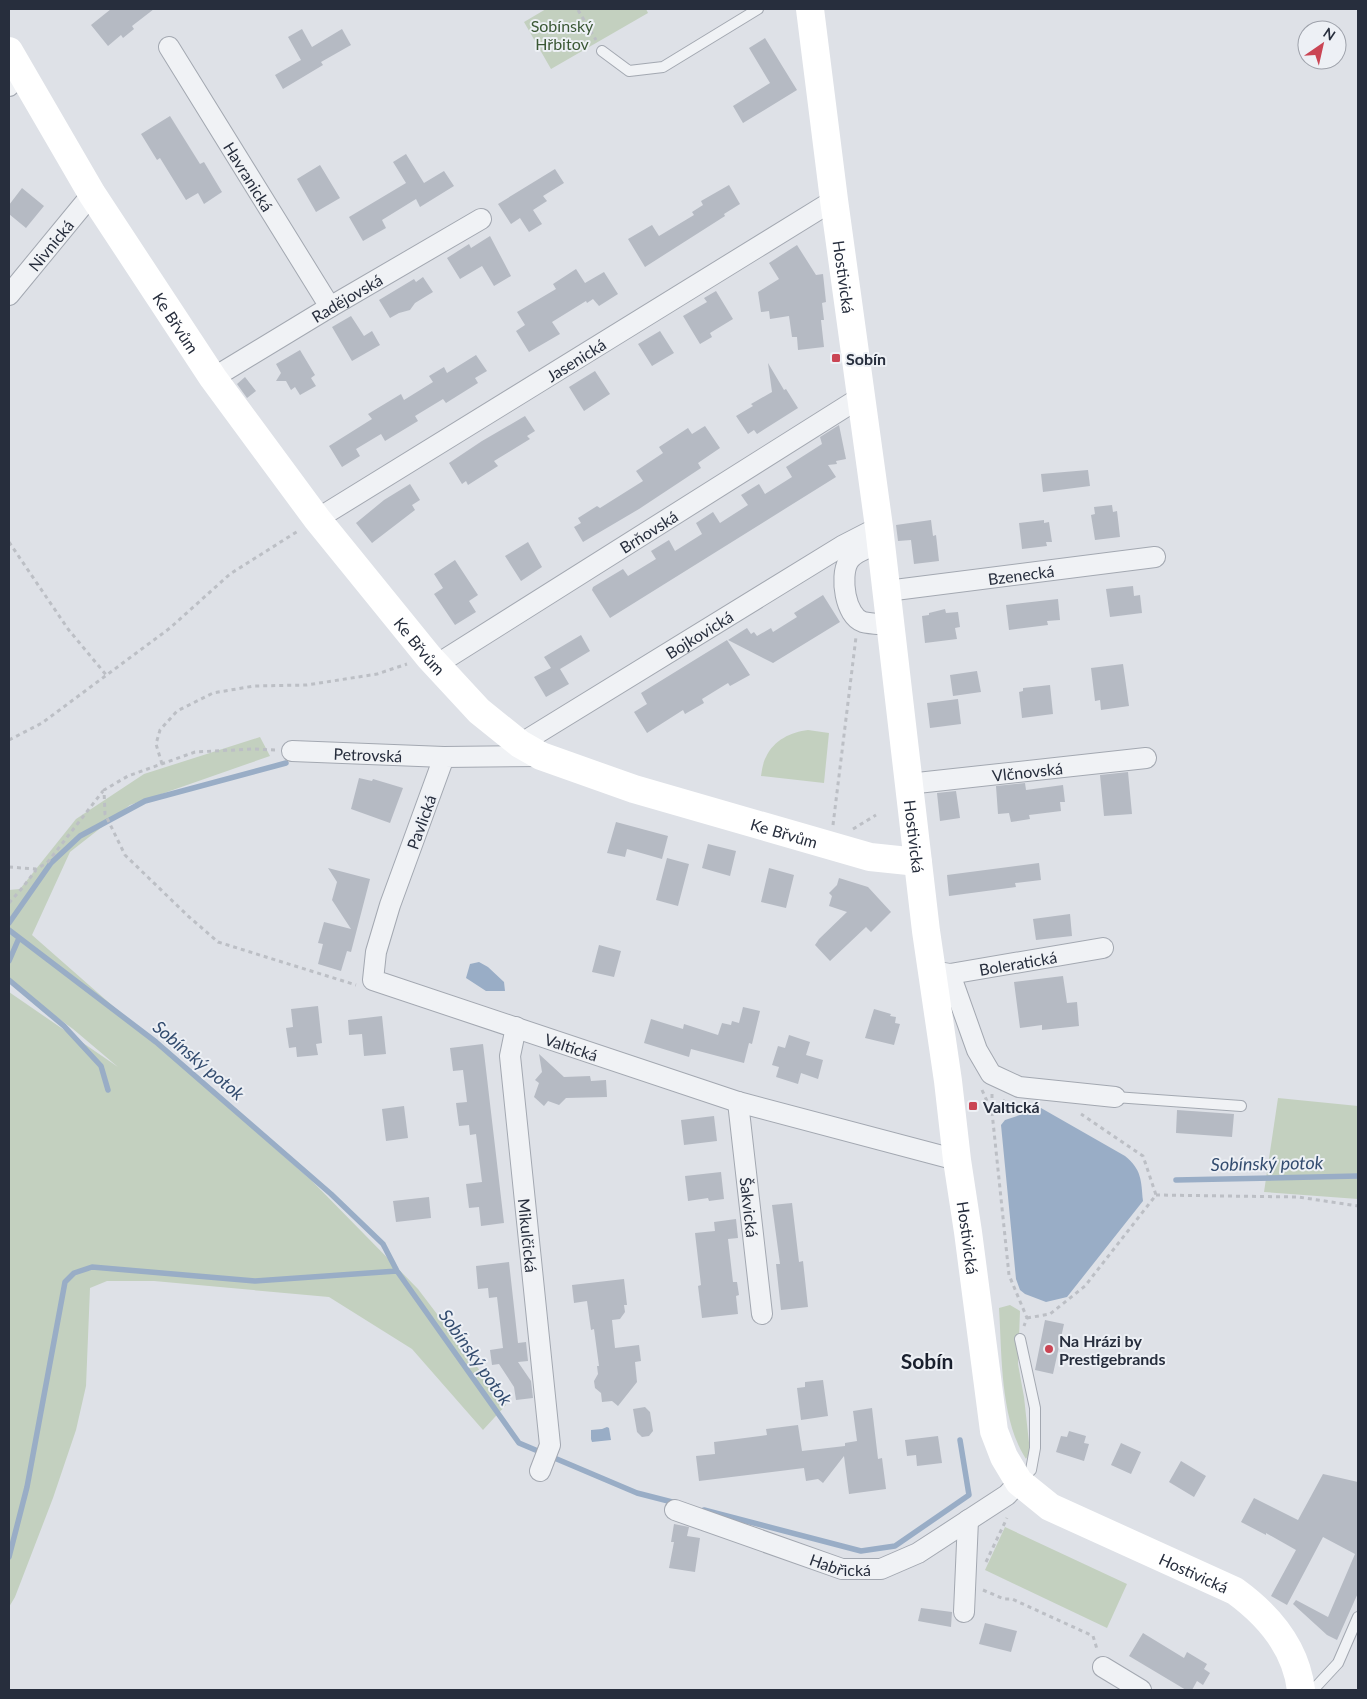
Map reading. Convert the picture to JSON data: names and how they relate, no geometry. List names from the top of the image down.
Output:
{
  "streets": {
    "street": [
      "Havranická",
      "Nivnická",
      "Hostivická",
      "Radějovská",
      "Ke Břvům",
      "Jasenická",
      "Brňovská",
      "Bzenecká",
      "Bojkovická",
      "Petrovská",
      "Vlčnovská",
      "Pavlická",
      "Boleratická",
      "Valtická",
      "Šakvická",
      "Mikulčická",
      "Habřická"
    ]
  },
  "crossings": [
    ["Havranická", "Radějovská"],
    ["Nivnická", "Ke Břvům"],
    ["Hostivická", "Ke Břvům"],
    ["Hostivická", "Jasenická"],
    ["Hostivická", "Brňovská"],
    ["Hostivická", "Bzenecká"],
    ["Hostivická", "Bojkovická"],
    ["Hostivická", "Vlčnovská"],
    ["Hostivická", "Boleratická"],
    ["Hostivická", "Valtická"],
    ["Hostivická", "Habřická"],
    ["Radějovská", "Ke Břvům"],
    ["Ke Břvům", "Jasenická"],
    ["Ke Břvům", "Brňovská"],
    ["Ke Břvům", "Bojkovická"],
    ["Petrovská", "Pavlická"],
    ["Pavlická", "Valtická"],
    ["Valtická", "Šakvická"],
    ["Valtická", "Mikulčická"]
  ],
  "districts": ["Sobín"],
  "water": ["Sobínský potok"],
  "parks": ["Sobínský Hřbitov"],
  "places": {
    "transit": ["Sobín", "Valtická"],
    "other": ["Na Hrázi by Prestigebrands"]
  },
  "north": "top right"
}
